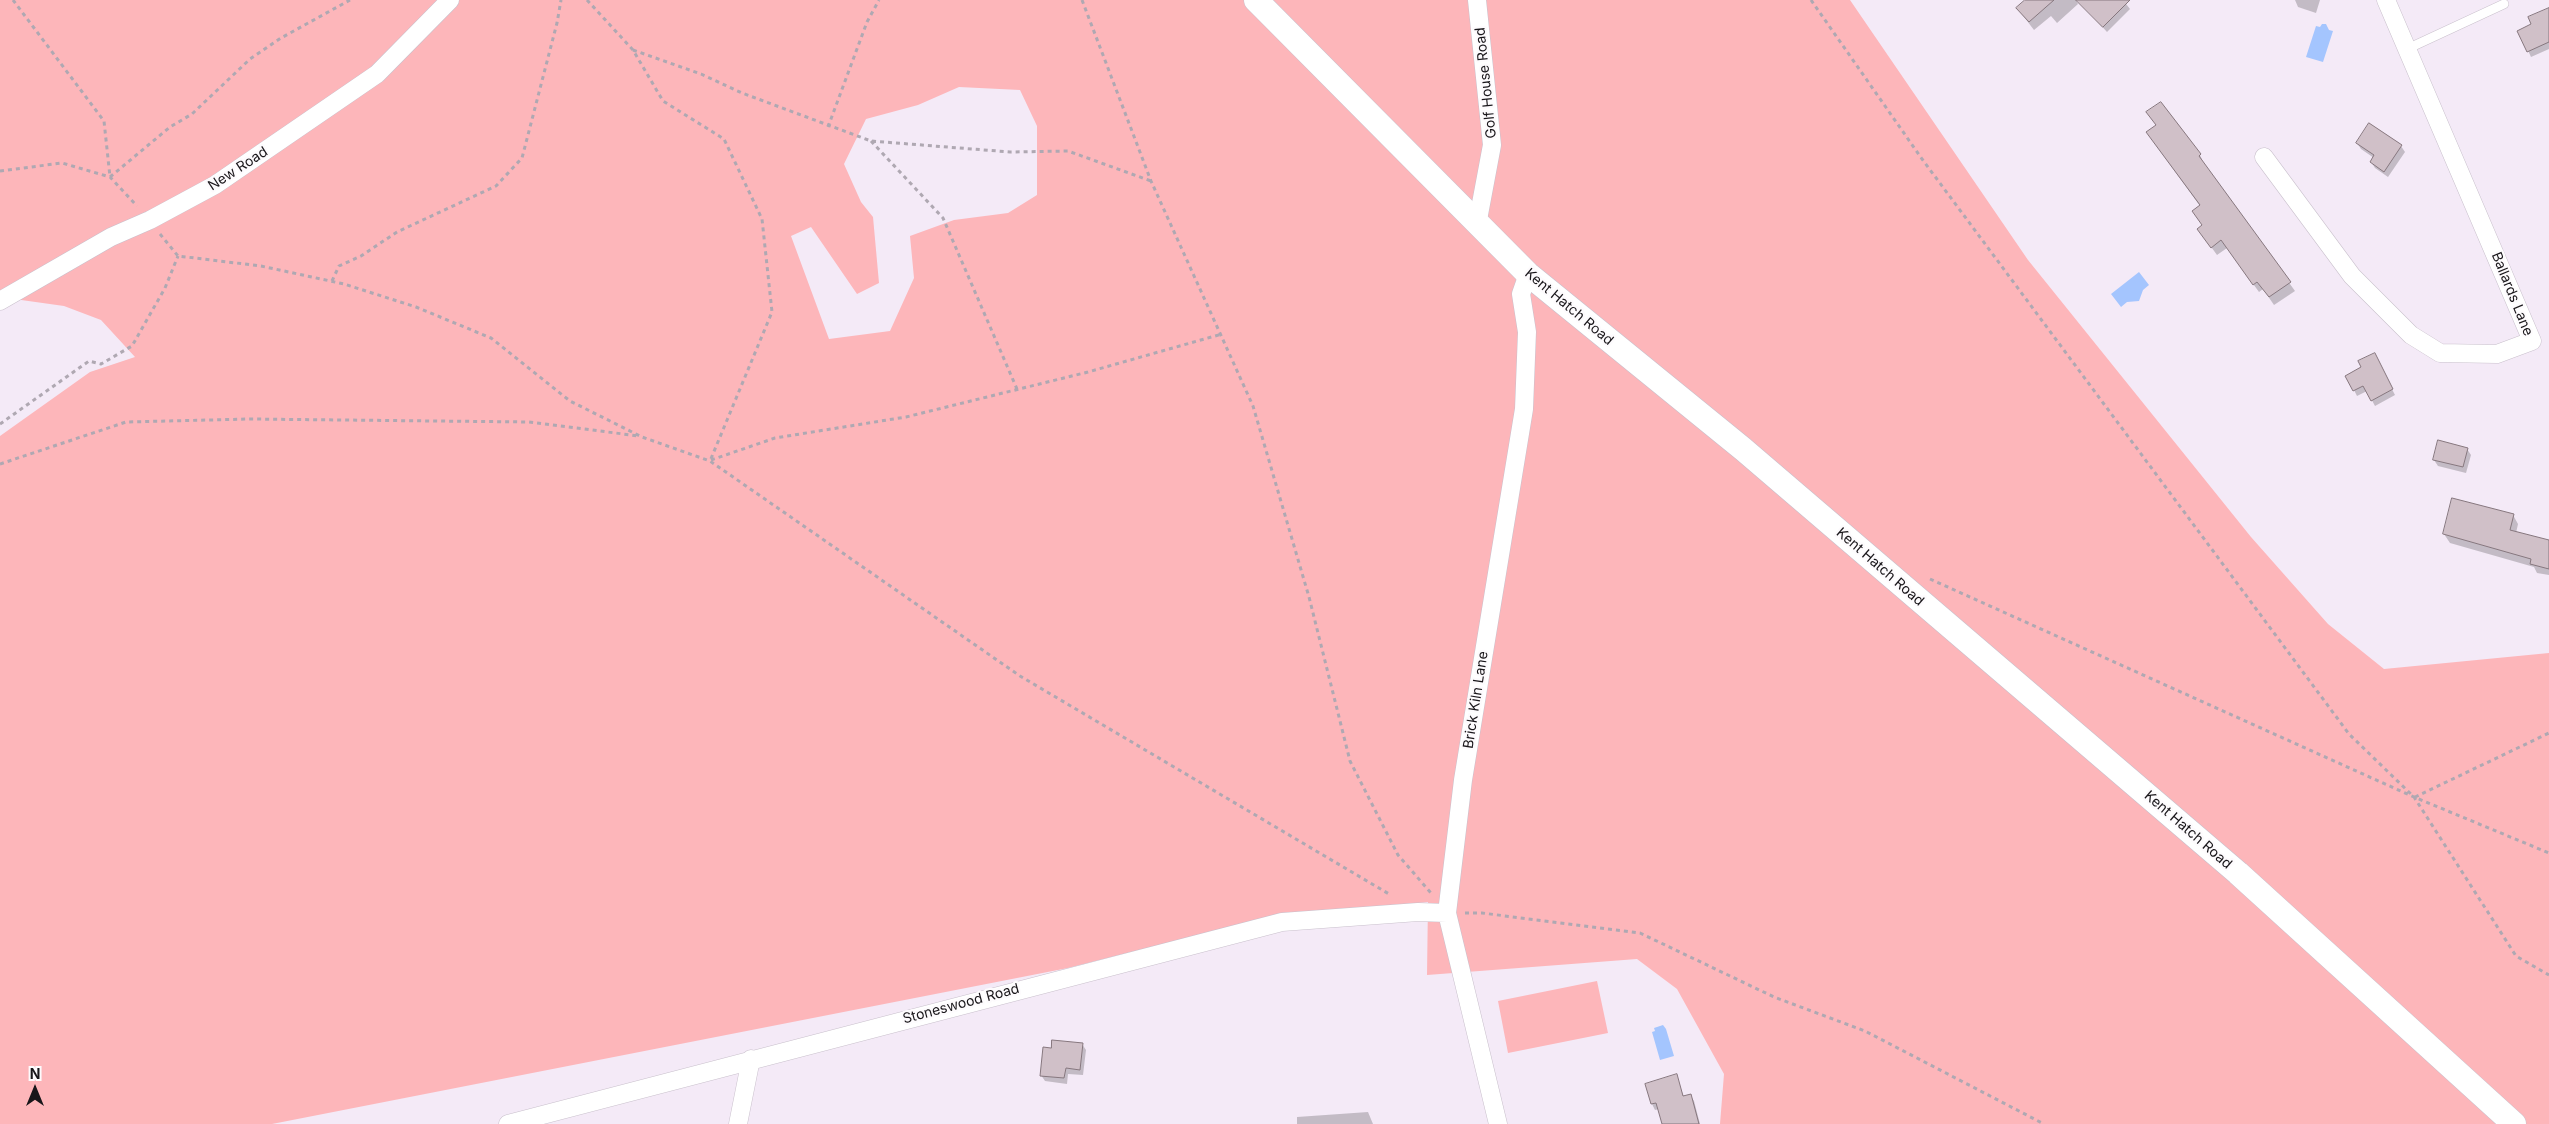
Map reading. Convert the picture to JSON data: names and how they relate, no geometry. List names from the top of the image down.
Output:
{
  "streets": {
    "main road": ["Kent Hatch Road"],
    "street": [
      "Golf House Road",
      "New Road",
      "Ballards Lane",
      "Brick Kiln Lane",
      "Stoneswood Road"
    ]
  },
  "crossings": [
    ["Golf House Road", "Kent Hatch Road"],
    ["Kent Hatch Road", "Brick Kiln Lane"],
    ["Brick Kiln Lane", "Stoneswood Road"]
  ],
  "north": "top"
}
